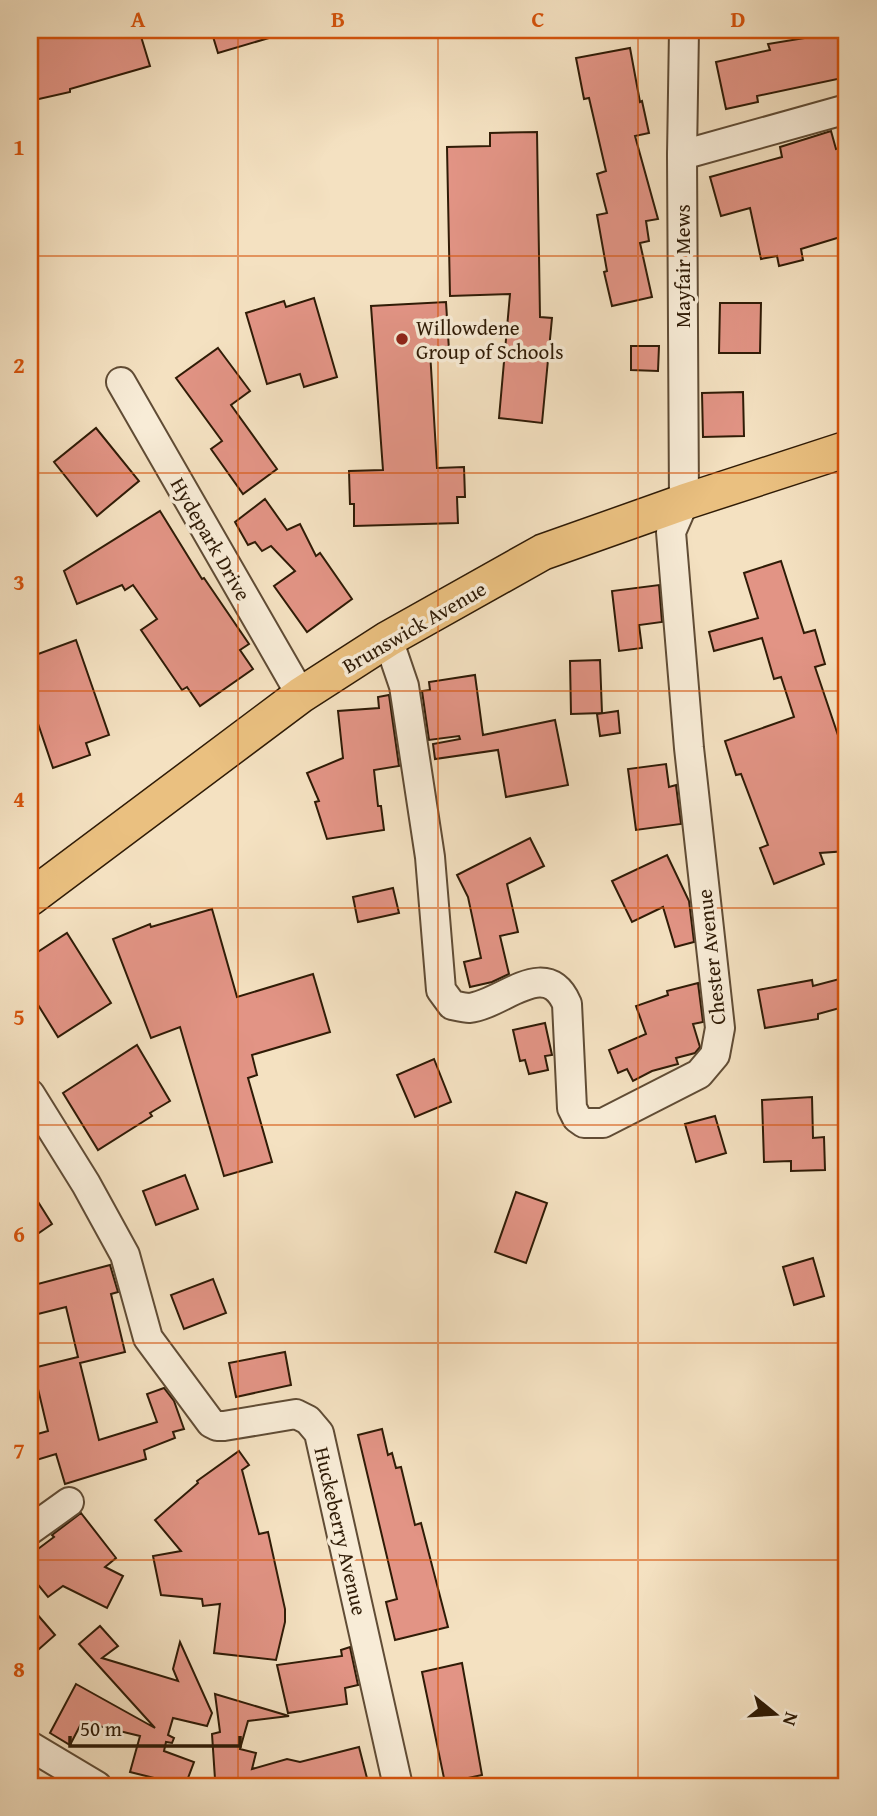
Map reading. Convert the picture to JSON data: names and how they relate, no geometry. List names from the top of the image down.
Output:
{
  "streets": {
    "main road": ["Brunswick Avenue"],
    "street": [
      "Mayfair Mews",
      "Hydepark Drive",
      "Chester Avenue",
      "Huckeberry Avenue"
    ]
  },
  "crossings": [
    ["Mayfair Mews", "Brunswick Avenue"],
    ["Mayfair Mews", "Chester Avenue"],
    ["Hydepark Drive", "Brunswick Avenue"],
    ["Brunswick Avenue", "Chester Avenue"]
  ],
  "places": ["Willowdene Group of Schools"],
  "scale_bar": "50 m",
  "north": "right",
  "grid": {
    "columns": [
      "A",
      "B",
      "C",
      "D"
    ],
    "rows": [
      "1",
      "2",
      "3",
      "4",
      "5",
      "6",
      "7",
      "8"
    ]
  }
}
